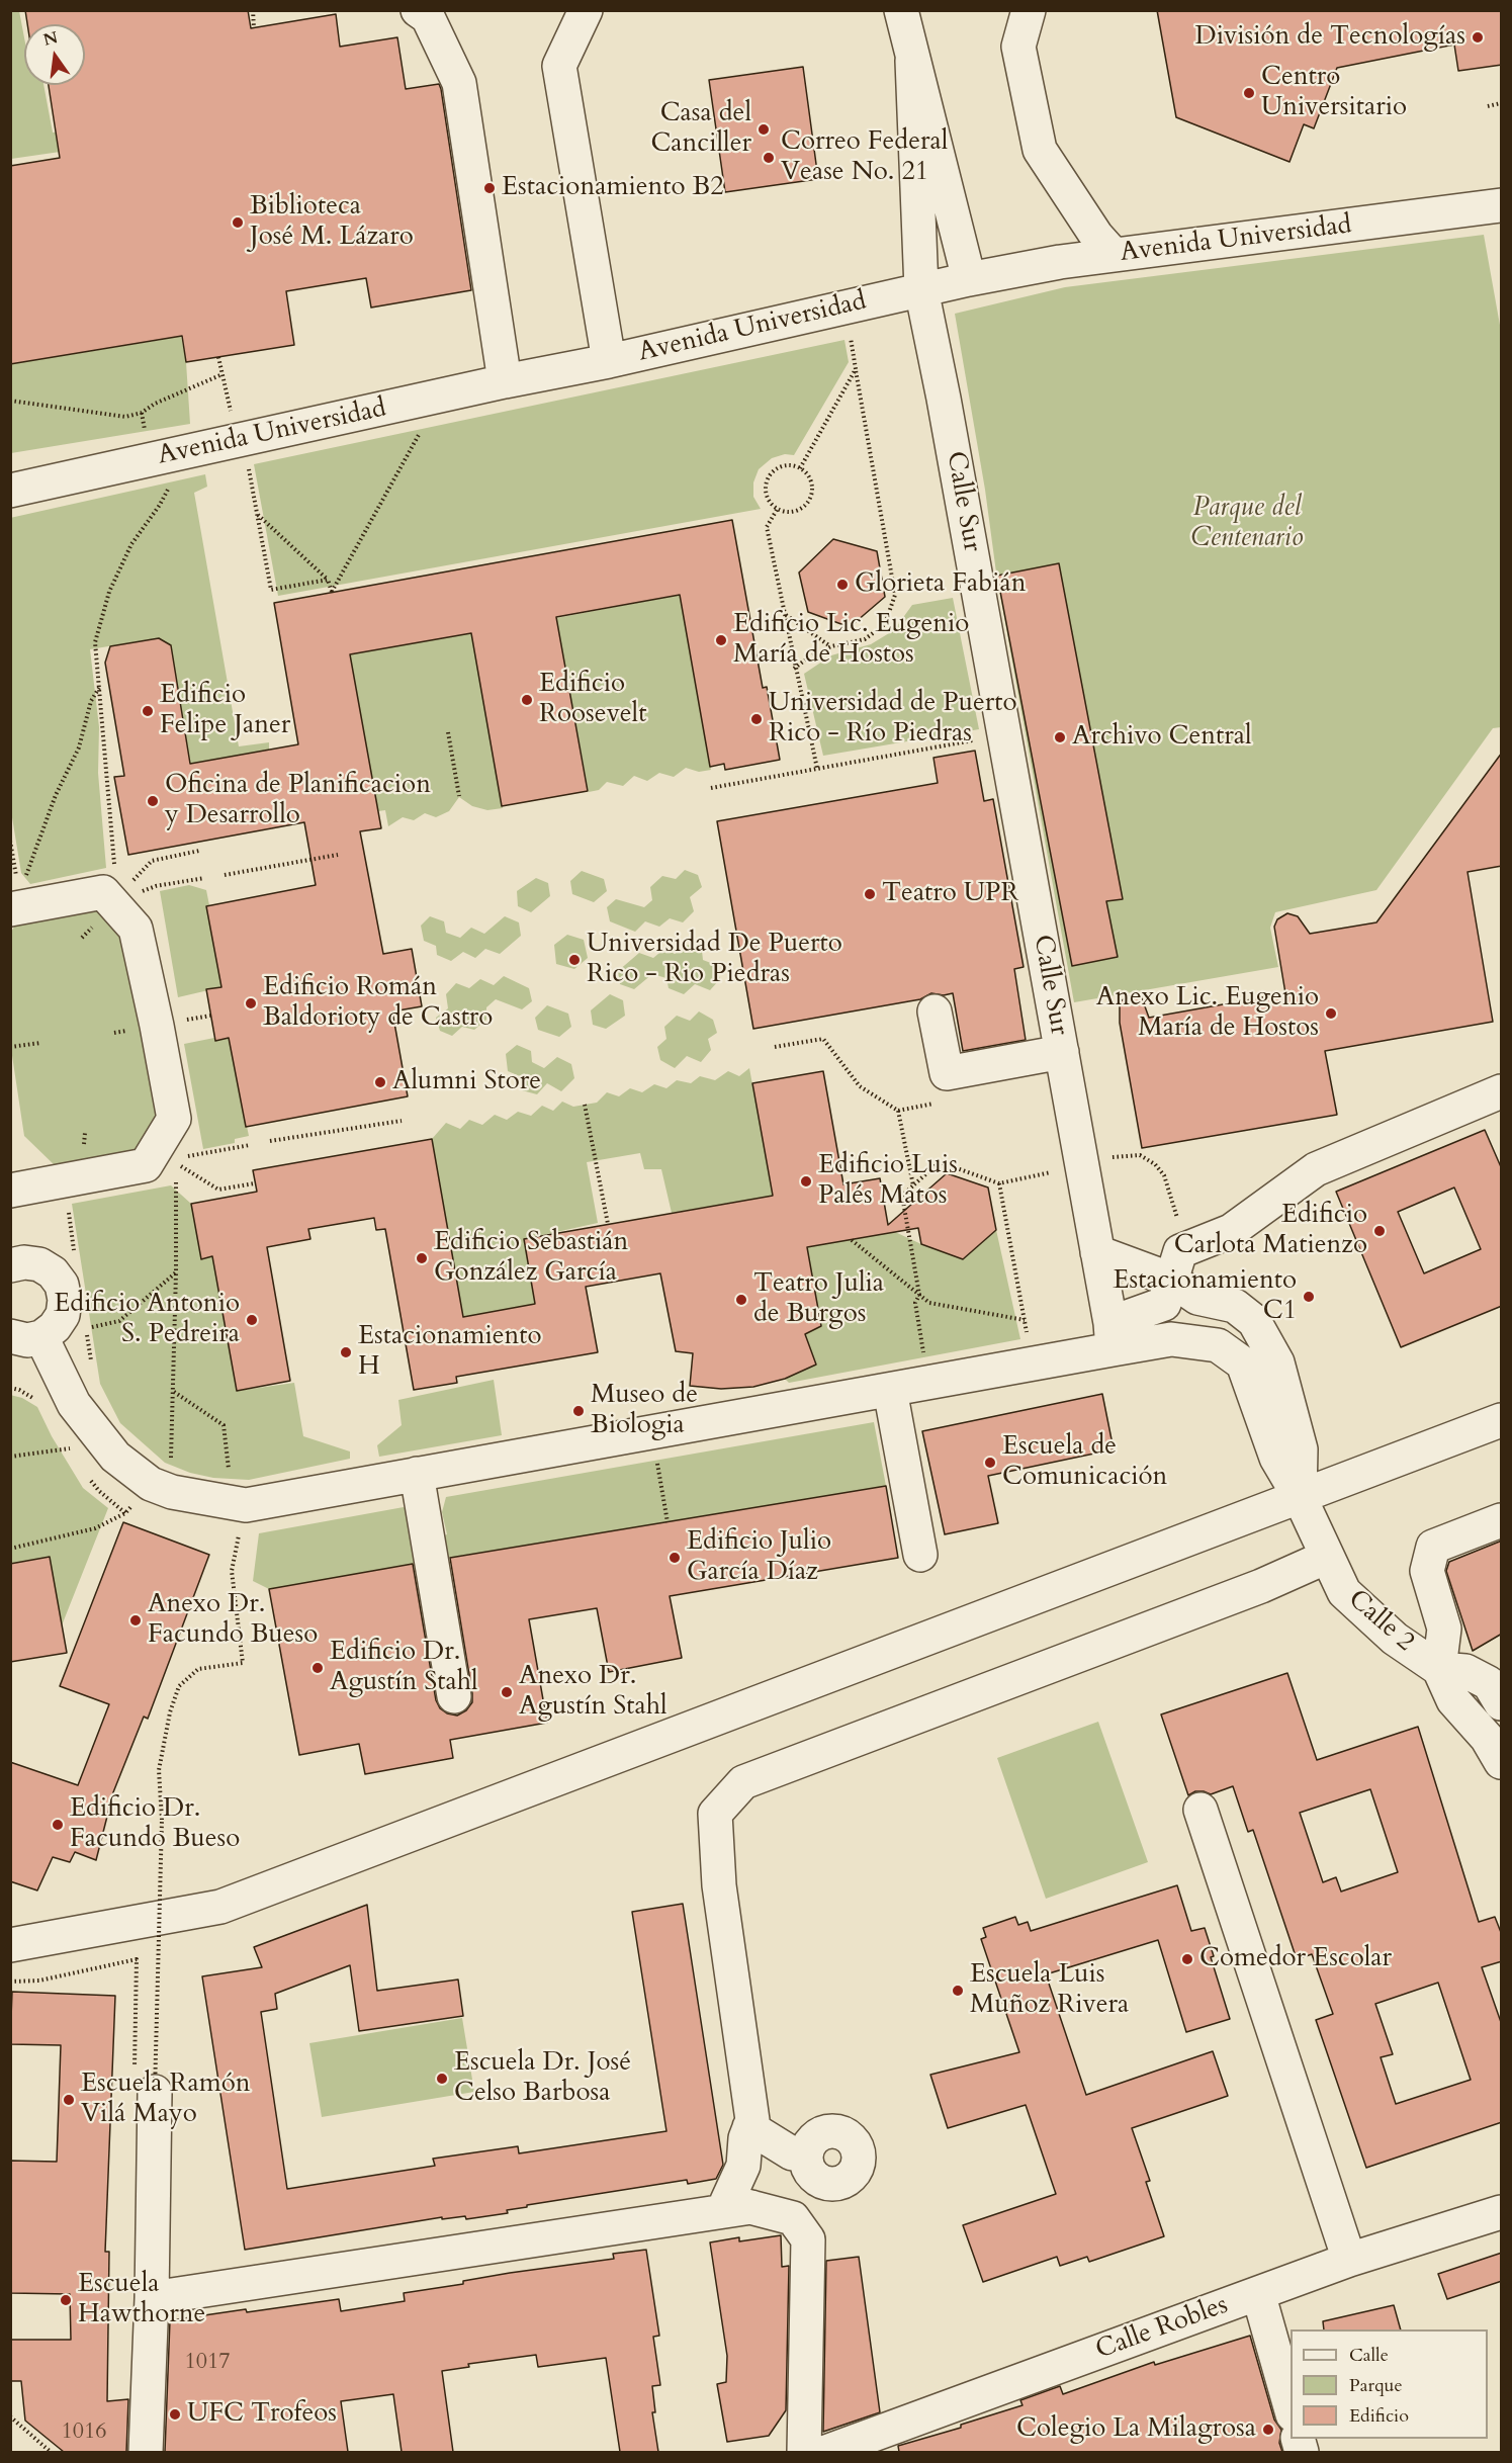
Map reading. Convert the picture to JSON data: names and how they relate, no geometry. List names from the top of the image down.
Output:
{
  "streets": {
    "street": [
      "Avenida Universidad",
      "Calle Sur",
      "Calle 2",
      "Calle Robles"
    ]
  },
  "crossings": [
    ["Avenida Universidad", "Calle Sur"],
    ["Calle Sur", "Calle 2"]
  ],
  "parks": ["Parque del Centenario"],
  "places": [
    "División de Tecnologías",
    "Centro Universitario",
    "Casa del Canciller",
    "Correo Federal Vease No. 21",
    "Estacionamiento B2",
    "Biblioteca José M. Lázaro",
    "Glorieta Fabián",
    "Edificio Lic. Eugenio María de Hostos",
    "Edificio Roosevelt",
    "Edificio Felipe Janer",
    "Universidad de Puerto Rico - Río Piedras",
    "Archivo Central",
    "Oficina de Planificacion y Desarrollo",
    "Teatro UPR",
    "Universidad De Puerto Rico - Rio Piedras",
    "Edificio Román Baldorioty de Castro",
    "Anexo Lic. Eugenio María de Hostos",
    "Alumni Store",
    "Edificio Luis Palés Matos",
    "Edificio Carlota Matienzo",
    "Edificio Sebastián González García",
    "Estacionamiento C1",
    "Teatro Julia de Burgos",
    "Edificio Antonio S. Pedreira",
    "Estacionamiento H",
    "Museo de Biologia",
    "Escuela de Comunicación",
    "Edificio Julio García Díaz",
    "Anexo Dr. Facundo Bueso",
    "Edificio Dr. Agustín Stahl",
    "Anexo Dr. Agustín Stahl",
    "Edificio Dr. Facundo Bueso",
    "Comedor Escolar",
    "Escuela Luis Muñoz Rivera",
    "Escuela Dr. José Celso Barbosa",
    "Escuela Ramón Vilá Mayo",
    "Escuela Hawthorne",
    "UFC Trofeos",
    "Colegio La Milagrosa"
  ],
  "house_numbers": ["1017", "1016"],
  "legend": ["Calle", "Parque", "Edificio"],
  "north": "top"
}
